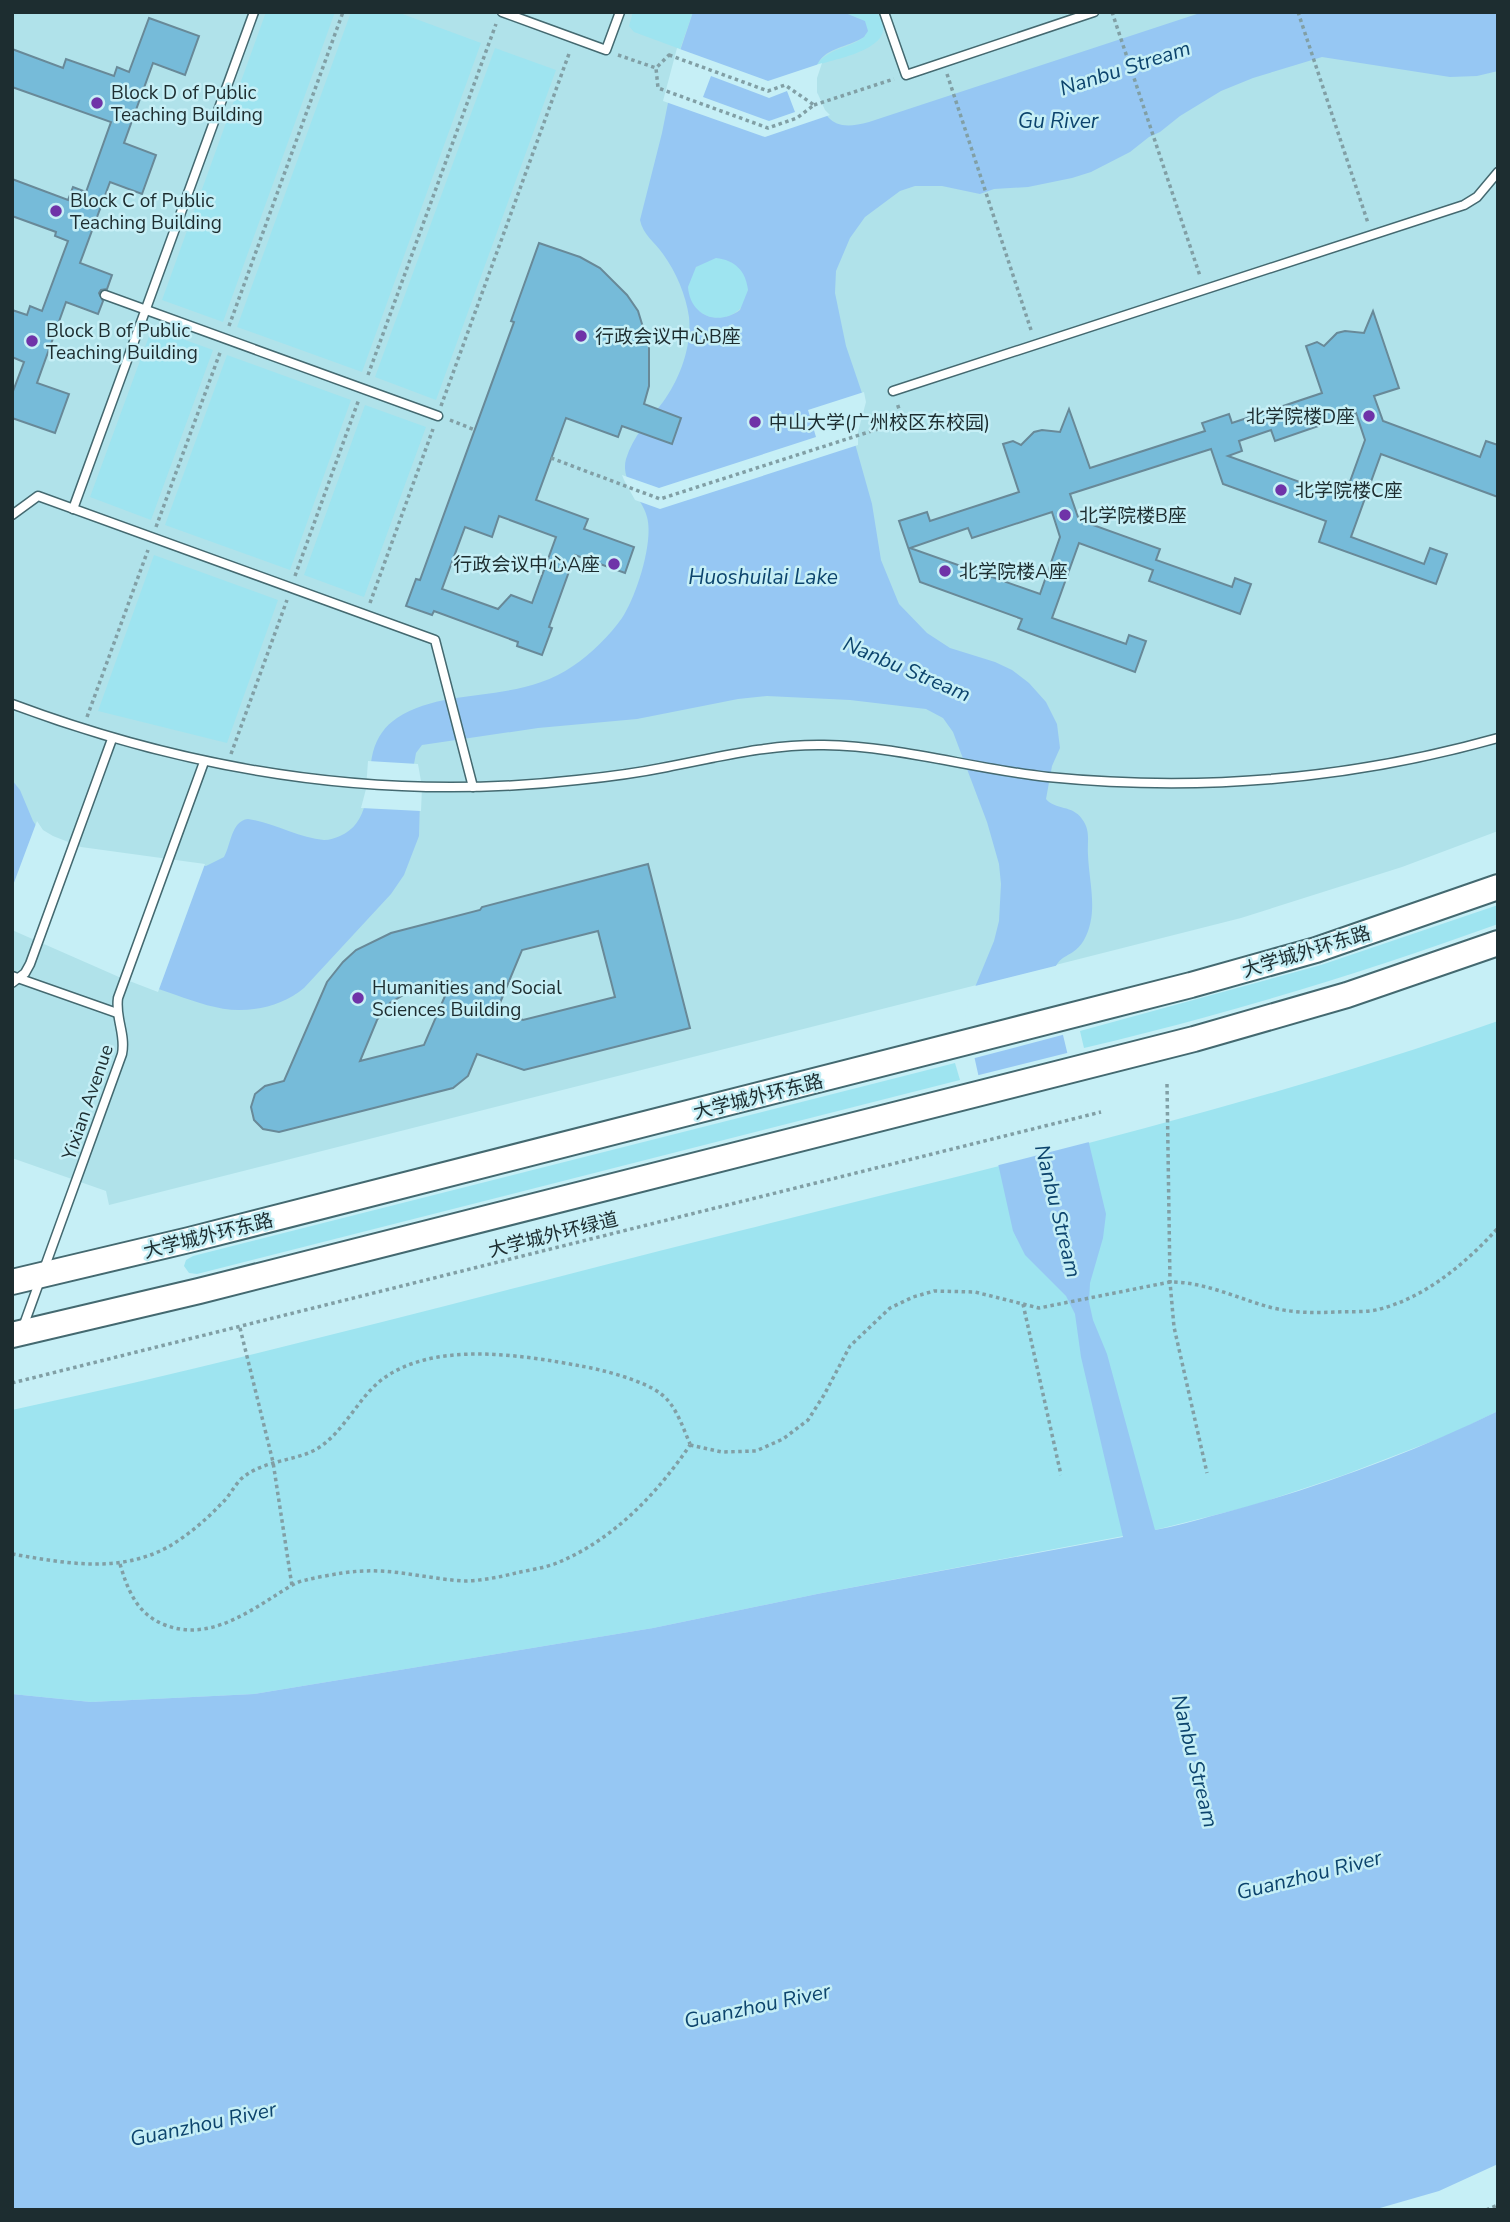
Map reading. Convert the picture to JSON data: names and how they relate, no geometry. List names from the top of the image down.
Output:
{
  "streets": {
    "main road": ["大学城外环东路"],
    "lane": ["Yixian Avenue"],
    "path": ["大学城外环绿道"]
  },
  "crossings": [
    ["大学城外环东路", "Yixian Avenue"]
  ],
  "water": [
    "Nanbu Stream",
    "Gu River",
    "Huoshuilai Lake",
    "Guanzhou River"
  ],
  "places": [
    "Block D of Public Teaching Building",
    "Block C of Public Teaching Building",
    "行政会议中心B座",
    "Block B of Public Teaching Building",
    "北学院楼D座",
    "中山大学(广州校区东校园)",
    "北学院楼C座",
    "北学院楼B座",
    "行政会议中心A座",
    "北学院楼A座",
    "Humanities and Social Sciences Building"
  ]
}
